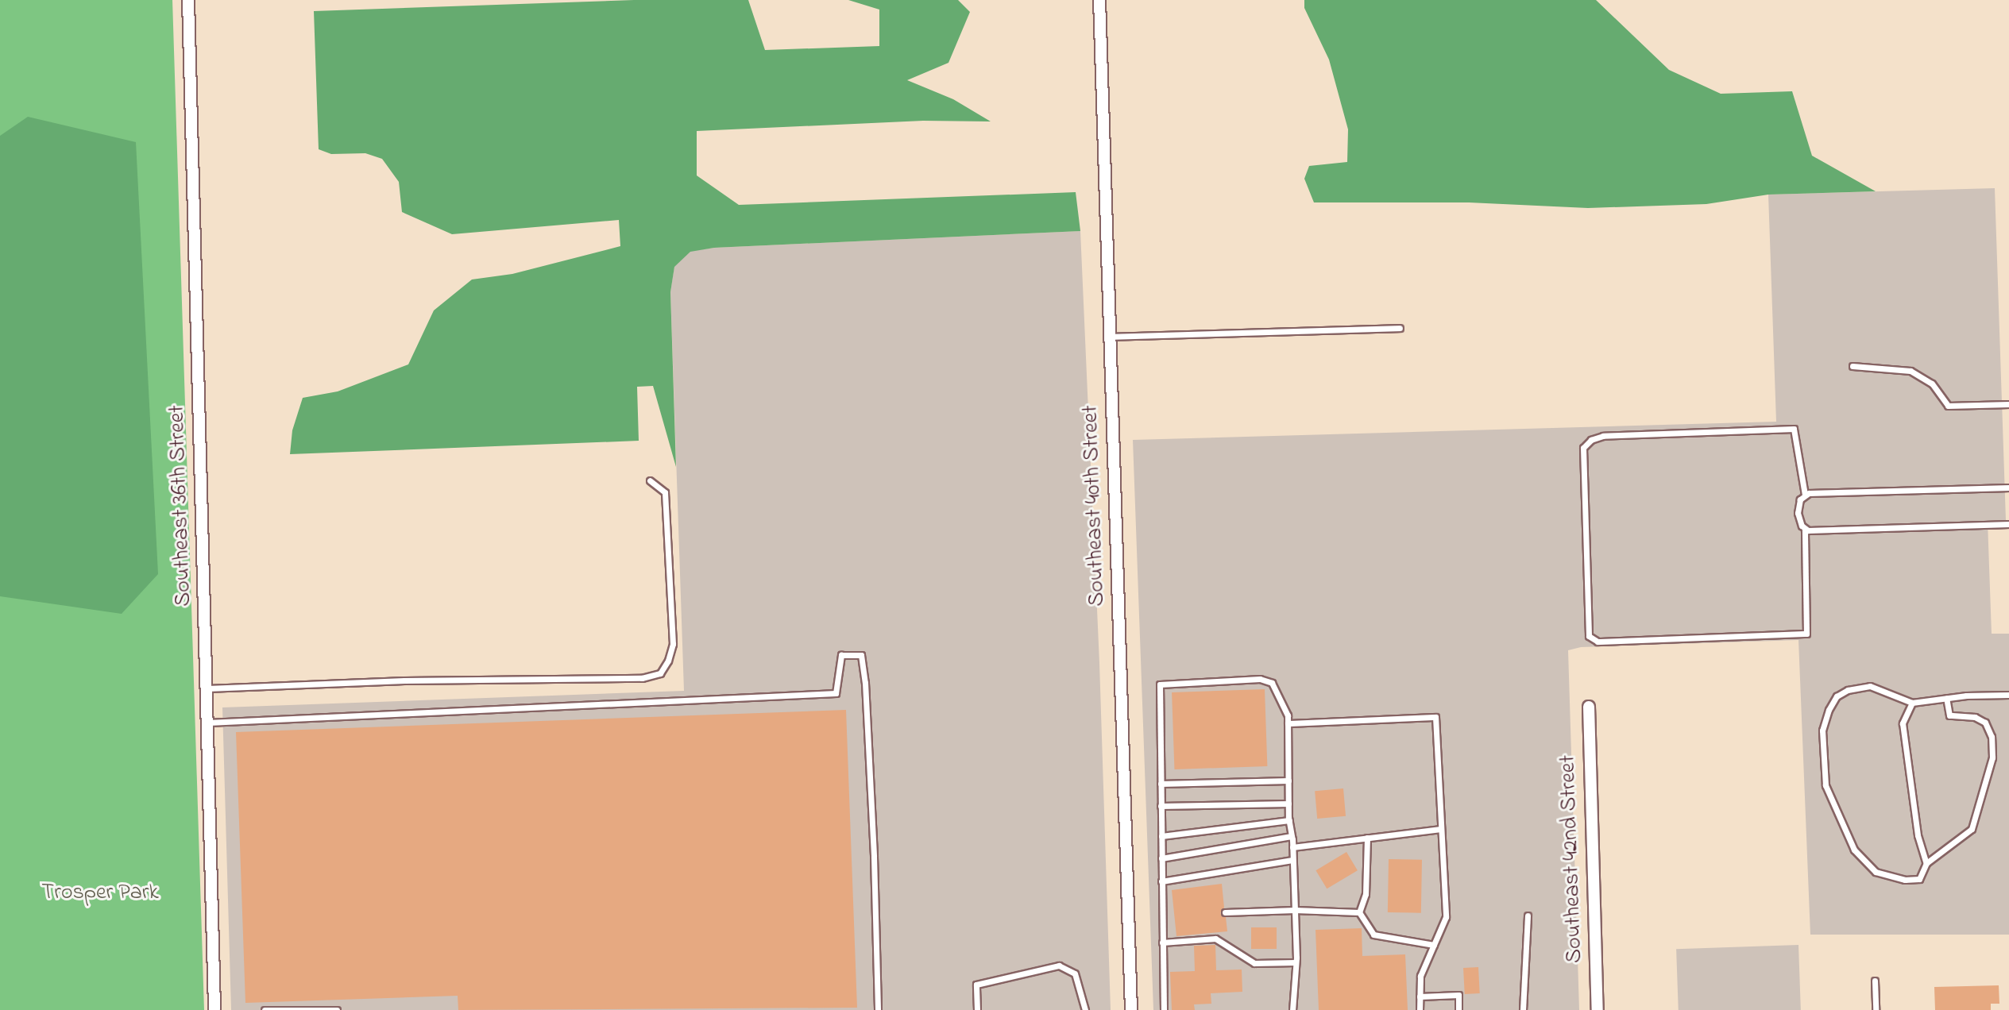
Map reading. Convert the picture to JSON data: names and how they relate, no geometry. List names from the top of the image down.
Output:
{
  "streets": {
    "street": ["Southeast 36th Street", "Southeast 40th Street", "Southeast 42nd Street"]
  },
  "parks": ["Trosper Park"]
}
